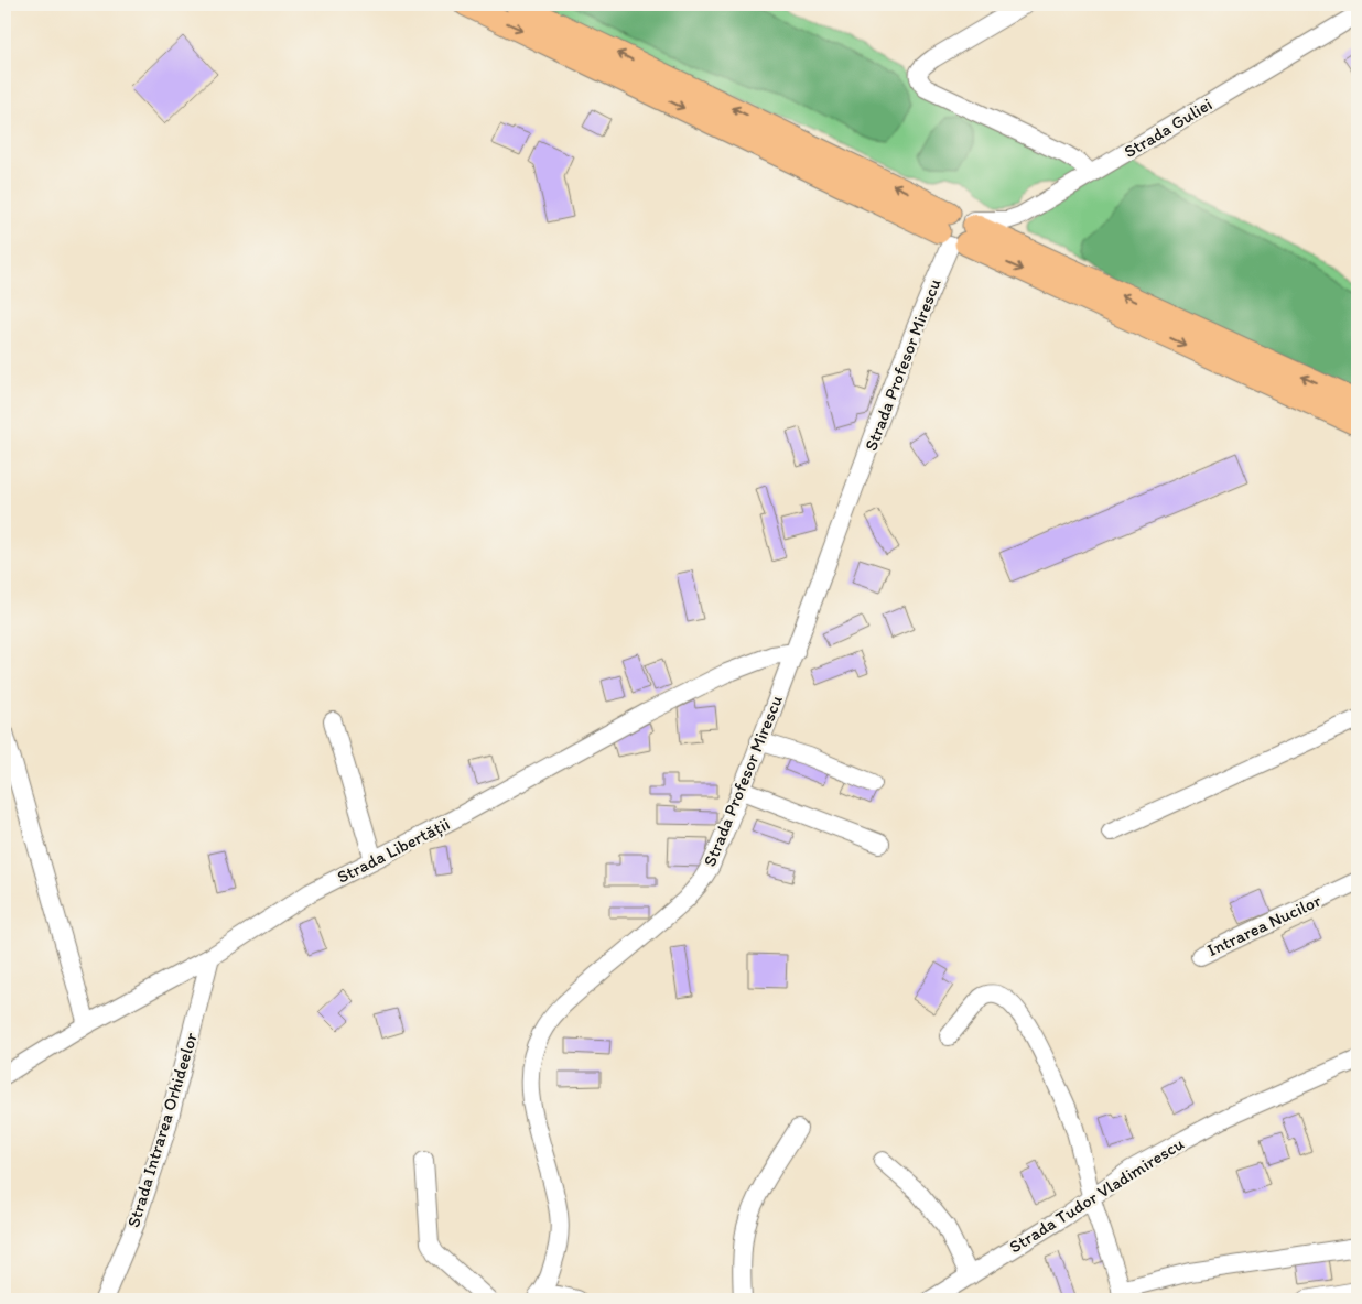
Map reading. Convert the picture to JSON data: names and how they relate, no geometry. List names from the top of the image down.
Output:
{
  "streets": {
    "street": [
      "Strada Guliei",
      "Strada Profesor Mirescu",
      "Strada Libertății",
      "Intrarea Nucilor",
      "Strada Intrarea Orhideelor",
      "Strada Tudor Vladimirescu"
    ]
  },
  "crossings": [
    ["Strada Guliei", "Strada Profesor Mirescu"],
    ["Strada Profesor Mirescu", "Strada Libertății"],
    ["Strada Libertății", "Strada Intrarea Orhideelor"]
  ]
}
